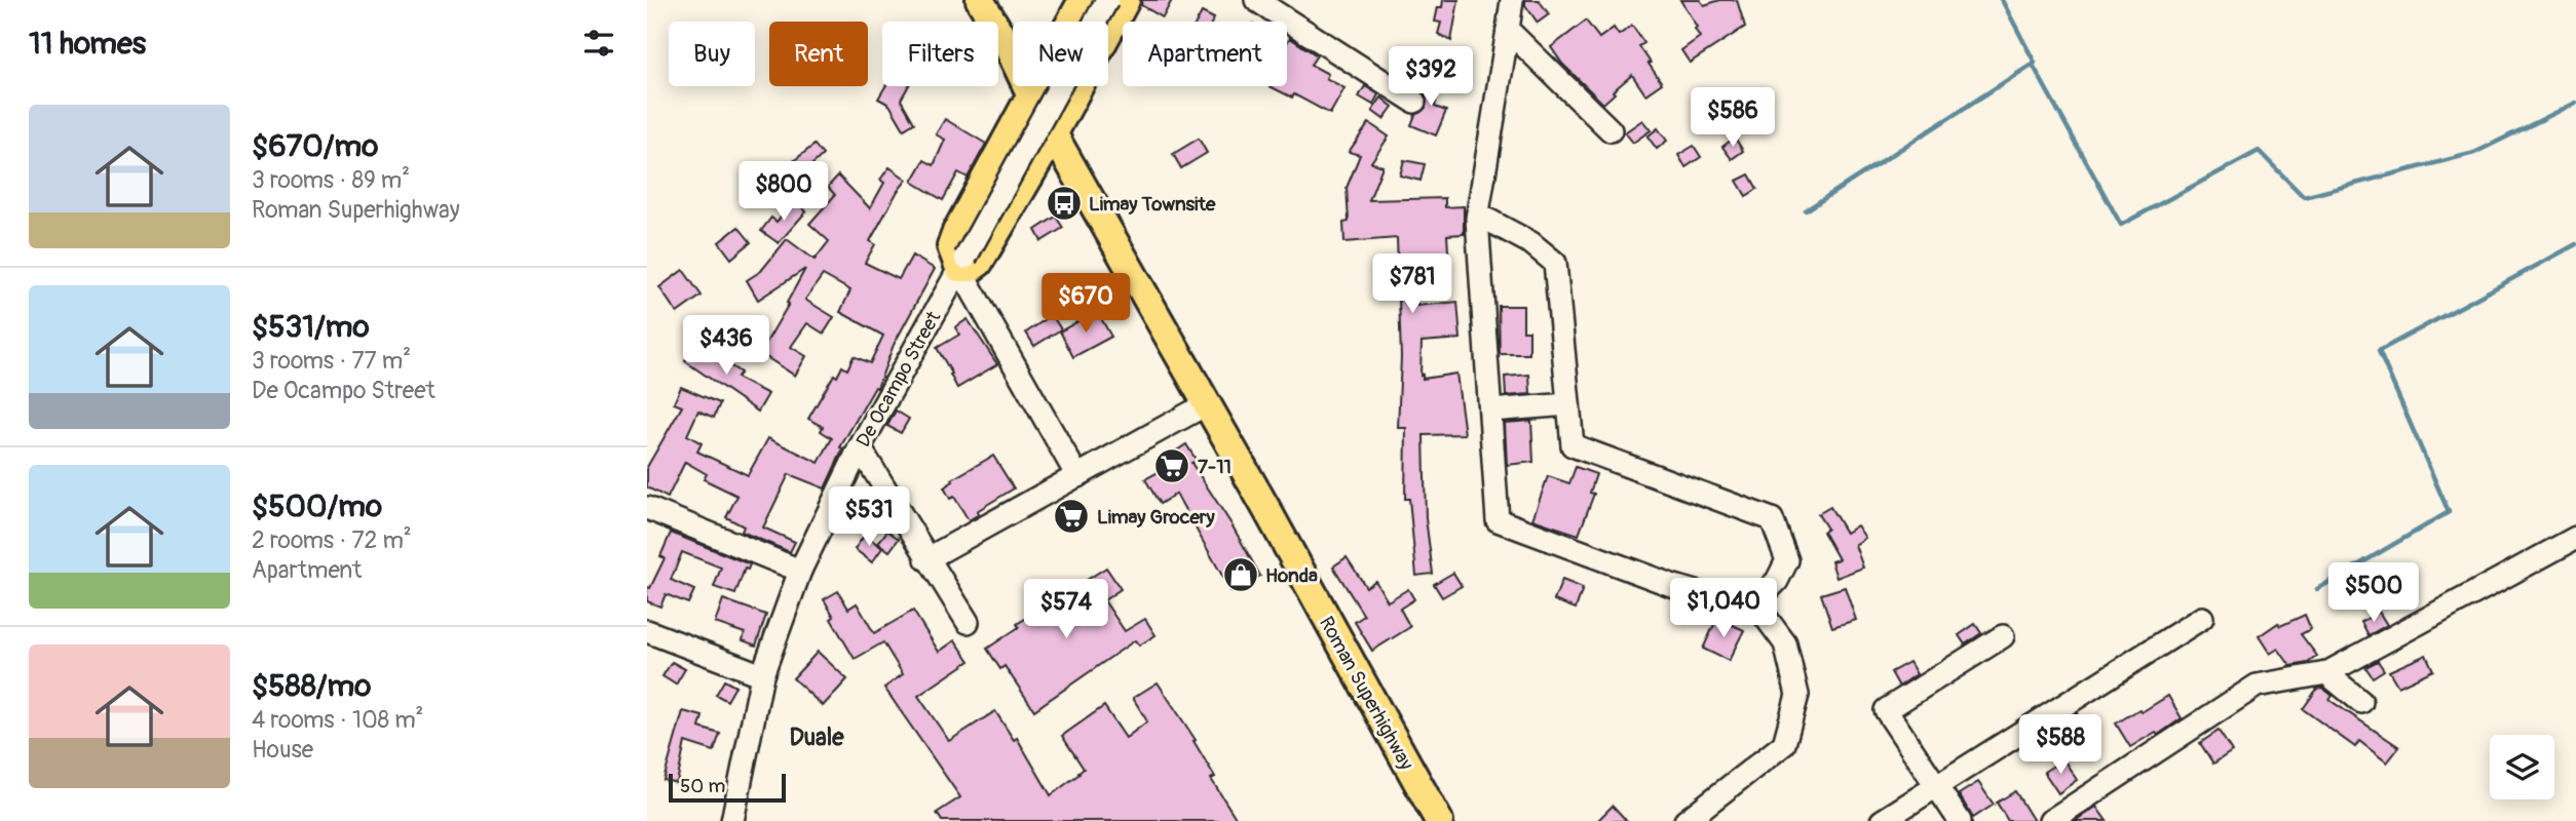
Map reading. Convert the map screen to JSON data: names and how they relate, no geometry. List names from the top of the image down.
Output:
{
  "streets": {
    "main road": ["Roman Superhighway"],
    "street": ["De Ocampo Street"]
  },
  "districts": ["Duale"],
  "places": {
    "bus stop": ["Limay Townsite"],
    "supermarket": ["7-11", "Limay Grocery"],
    "shop": ["Honda"]
  },
  "scale_bar": "50 m",
  "page": {
    "heading": "11 homes",
    "chip": [
      "Buy",
      "Rent",
      "Filters",
      "New",
      "Apartment"
    ],
    "price": [
      "$392",
      "$586",
      "$800",
      "$781",
      "$670",
      "$436",
      "$531",
      "$500",
      "$1,040",
      "$574",
      "$588"
    ],
    "list": [
      {
        "name": "$670/mo",
        "note": "3 rooms · 89 m² · Roman Superhighway"
      },
      {
        "name": "$531/mo",
        "note": "3 rooms · 77 m² · De Ocampo Street"
      },
      {
        "name": "$500/mo",
        "note": "2 rooms · 72 m² · Apartment"
      },
      {
        "name": "$588/mo",
        "note": "4 rooms · 108 m² · House"
      }
    ],
    "scale": "50 m"
  }
}
